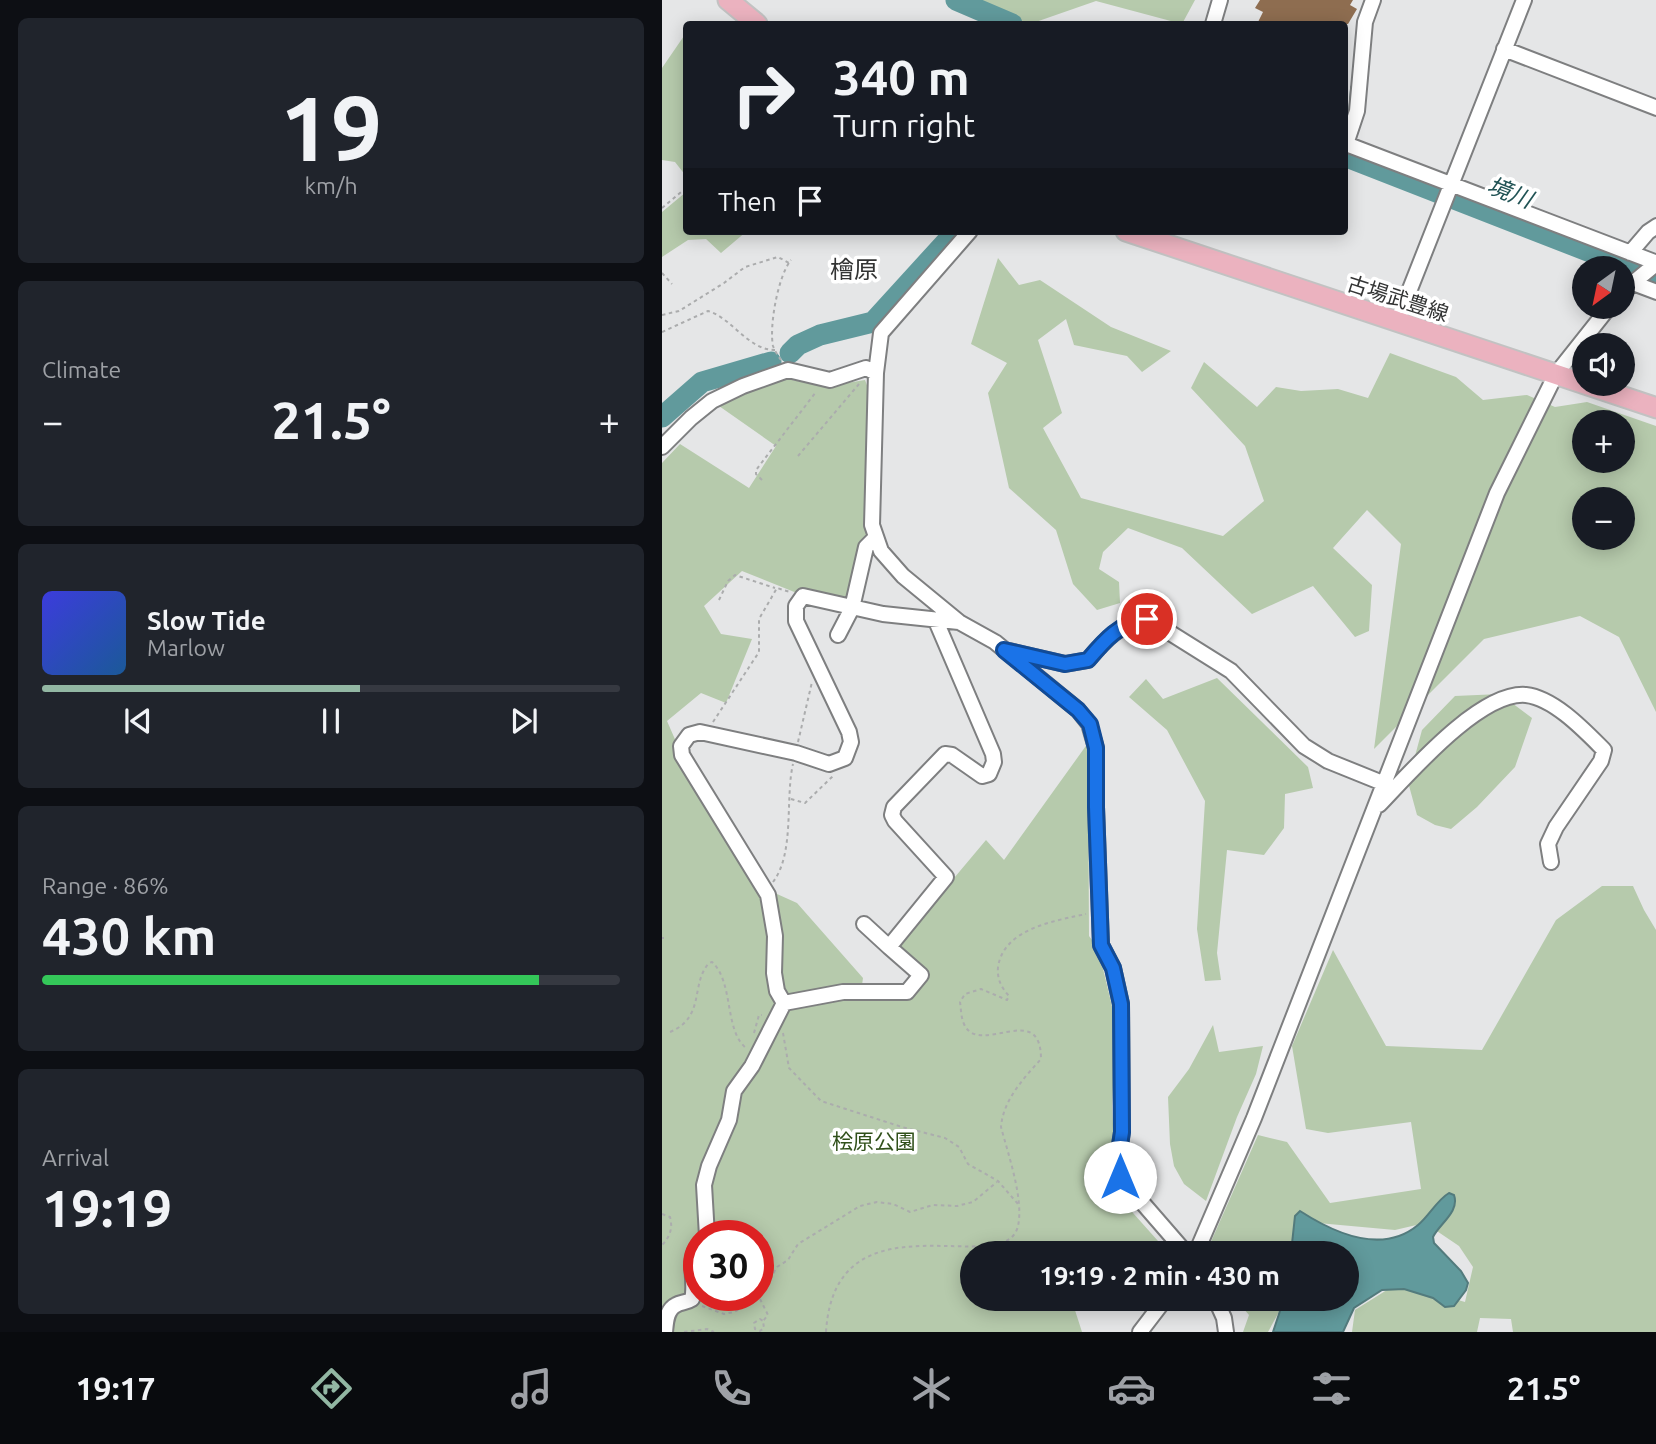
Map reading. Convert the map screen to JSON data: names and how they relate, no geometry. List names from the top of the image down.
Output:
{
  "streets": {
    "main road": ["古場武豊線"]
  },
  "districts": ["檜原"],
  "water": ["境川"],
  "parks": ["桧原公園"],
  "north": "bottom left",
  "page": {
    "tile": [
      ["19", "km/h"],
      "Climate",
      ["Range · 86%", "430 km"],
      ["Arrival", "19:19"]
    ],
    "turn": ["340 m", "Turn right"],
    "then": "Then",
    "map_buttons": ["+", "−"],
    "heat": ["−", "21.5°", "+"],
    "song": ["Slow Tide", "Marlow"],
    "limit": "30",
    "trip": "19:19 · 2 min · 430 m",
    "tabs": ["19:17", "21.5°"]
  }
}
